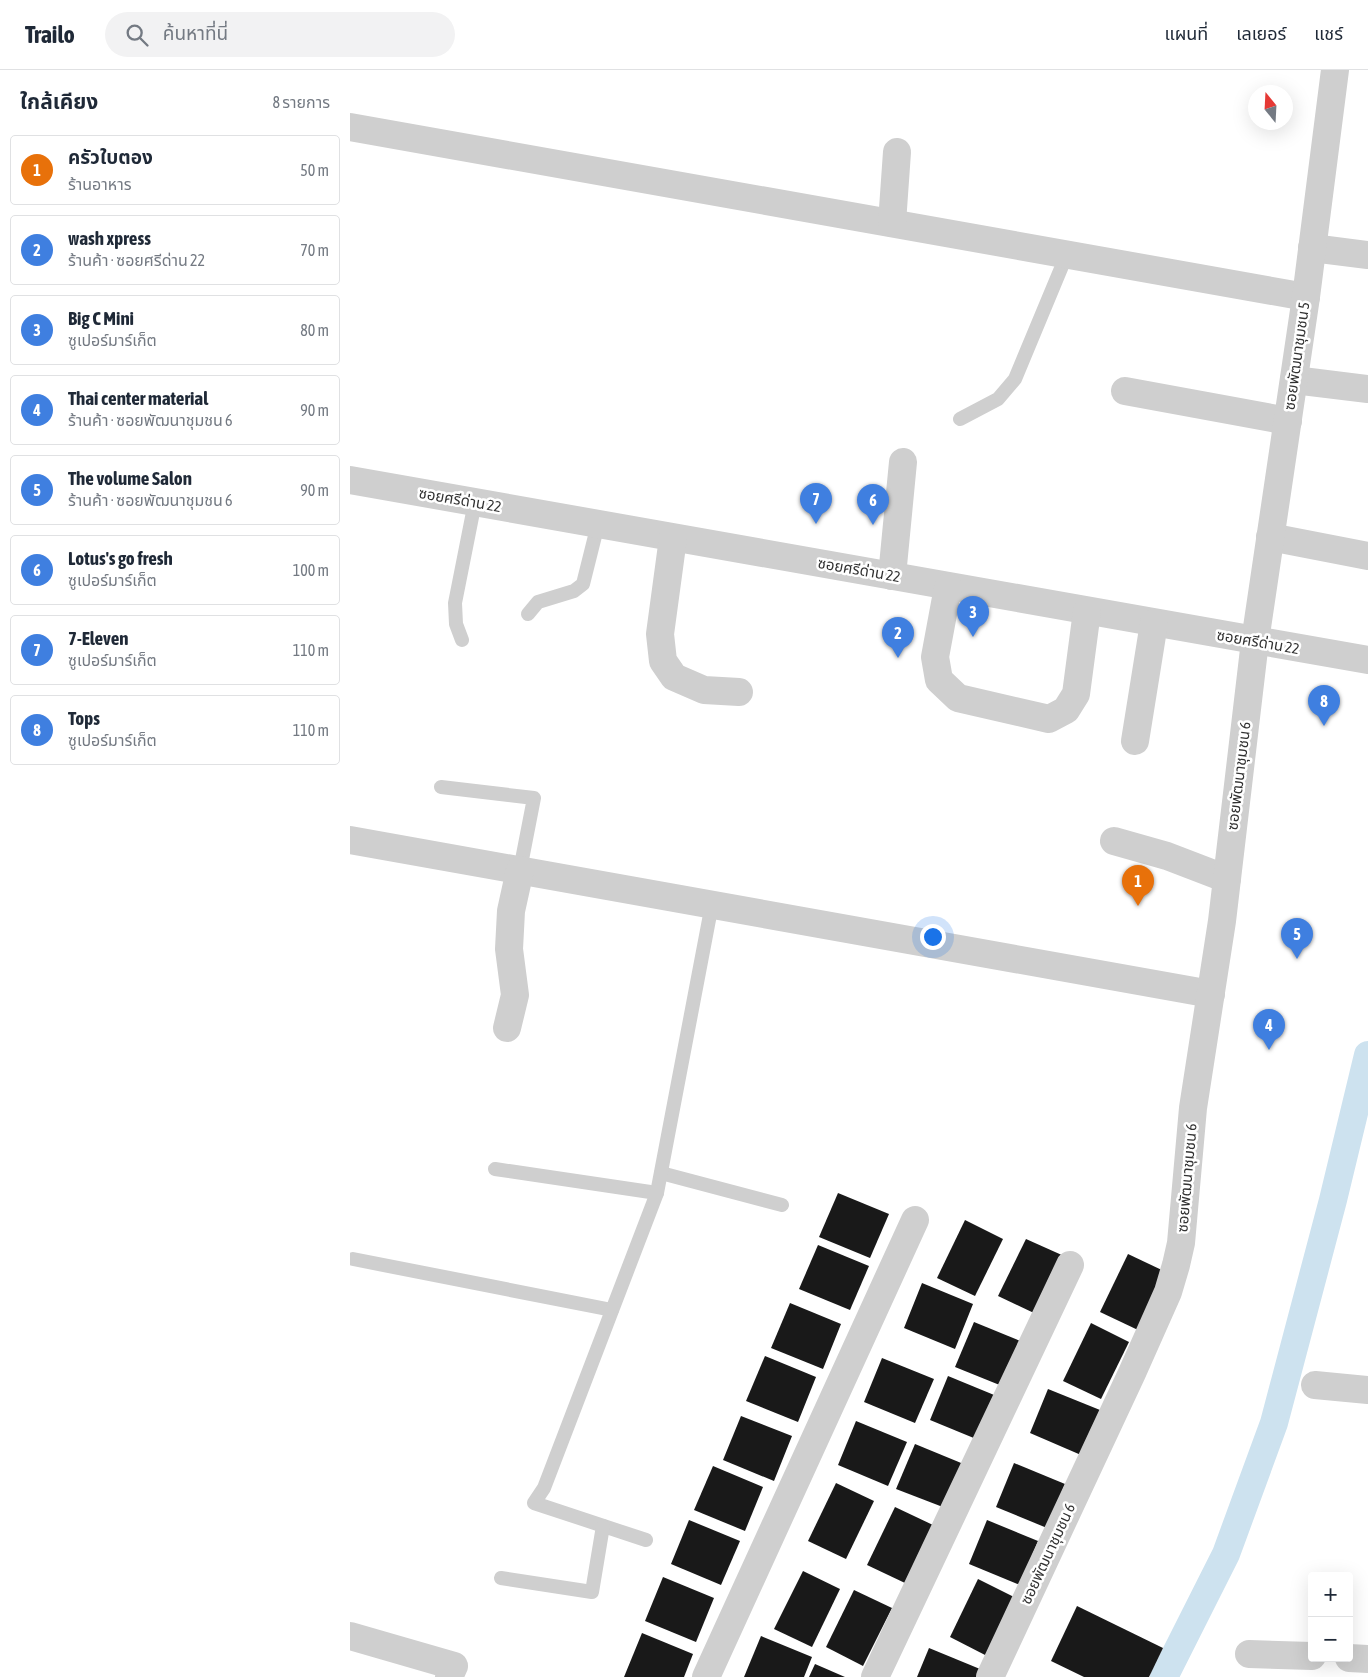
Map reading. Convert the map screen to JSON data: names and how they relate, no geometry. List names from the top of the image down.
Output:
{
  "streets": {
    "street": ["ซอยพัฒนาชุมชน 5", "ซอยศรีด่าน 22", "ซอยพัฒนาชุมชน 6"]
  },
  "crossings": [
    ["ซอยพัฒนาชุมชน 5", "ซอยศรีด่าน 22"],
    ["ซอยพัฒนาชุมชน 5", "ซอยพัฒนาชุมชน 6"],
    ["ซอยศรีด่าน 22", "ซอยพัฒนาชุมชน 6"]
  ],
  "north": "top",
  "page": {
    "header": "Trailo",
    "search": "ค้นหาที่นี่",
    "nav": ["แผนที่", "เลเยอร์", "แชร์"],
    "heading": ["ใกล้เคียง", "8 รายการ"],
    "list": [
      {
        "mark": "1",
        "name": "ครัวใบตอง",
        "note": "ร้านอาหาร",
        "value": "50 m"
      },
      {
        "mark": "2",
        "name": "wash xpress",
        "note": "ร้านค้า · ซอยศรีด่าน 22",
        "value": "70 m"
      },
      {
        "mark": "3",
        "name": "Big C Mini",
        "note": "ซูเปอร์มาร์เก็ต",
        "value": "80 m"
      },
      {
        "mark": "4",
        "name": "Thai center material",
        "note": "ร้านค้า · ซอยพัฒนาชุมชน 6",
        "value": "90 m"
      },
      {
        "mark": "5",
        "name": "The volume Salon",
        "note": "ร้านค้า · ซอยพัฒนาชุมชน 6",
        "value": "90 m"
      },
      {
        "mark": "6",
        "name": "Lotus's go fresh",
        "note": "ซูเปอร์มาร์เก็ต",
        "value": "100 m"
      },
      {
        "mark": "7",
        "name": "7-Eleven",
        "note": "ซูเปอร์มาร์เก็ต",
        "value": "110 m"
      },
      {
        "mark": "8",
        "name": "Tops",
        "note": "ซูเปอร์มาร์เก็ต",
        "value": "110 m"
      }
    ],
    "pins": [
      "7",
      "6",
      "3",
      "2",
      "8",
      "1",
      "5",
      "4"
    ],
    "map_buttons": ["+", "−"]
  }
}
